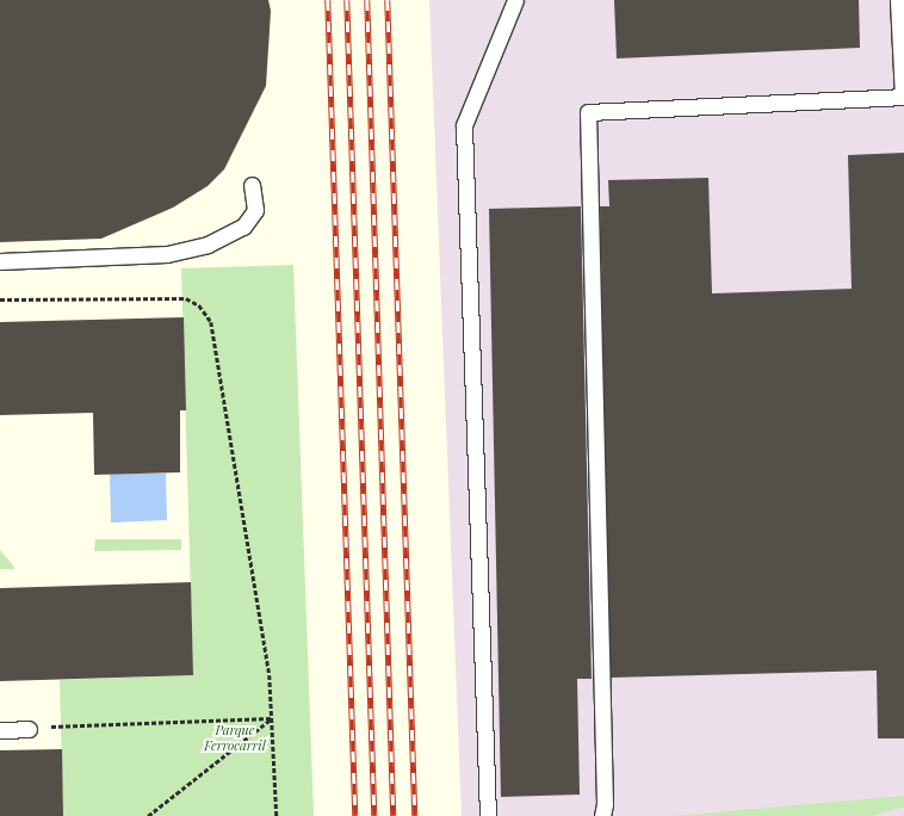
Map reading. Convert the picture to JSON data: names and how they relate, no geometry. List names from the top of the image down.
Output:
{
  "parks": ["Parque Ferrocarril"]
}
